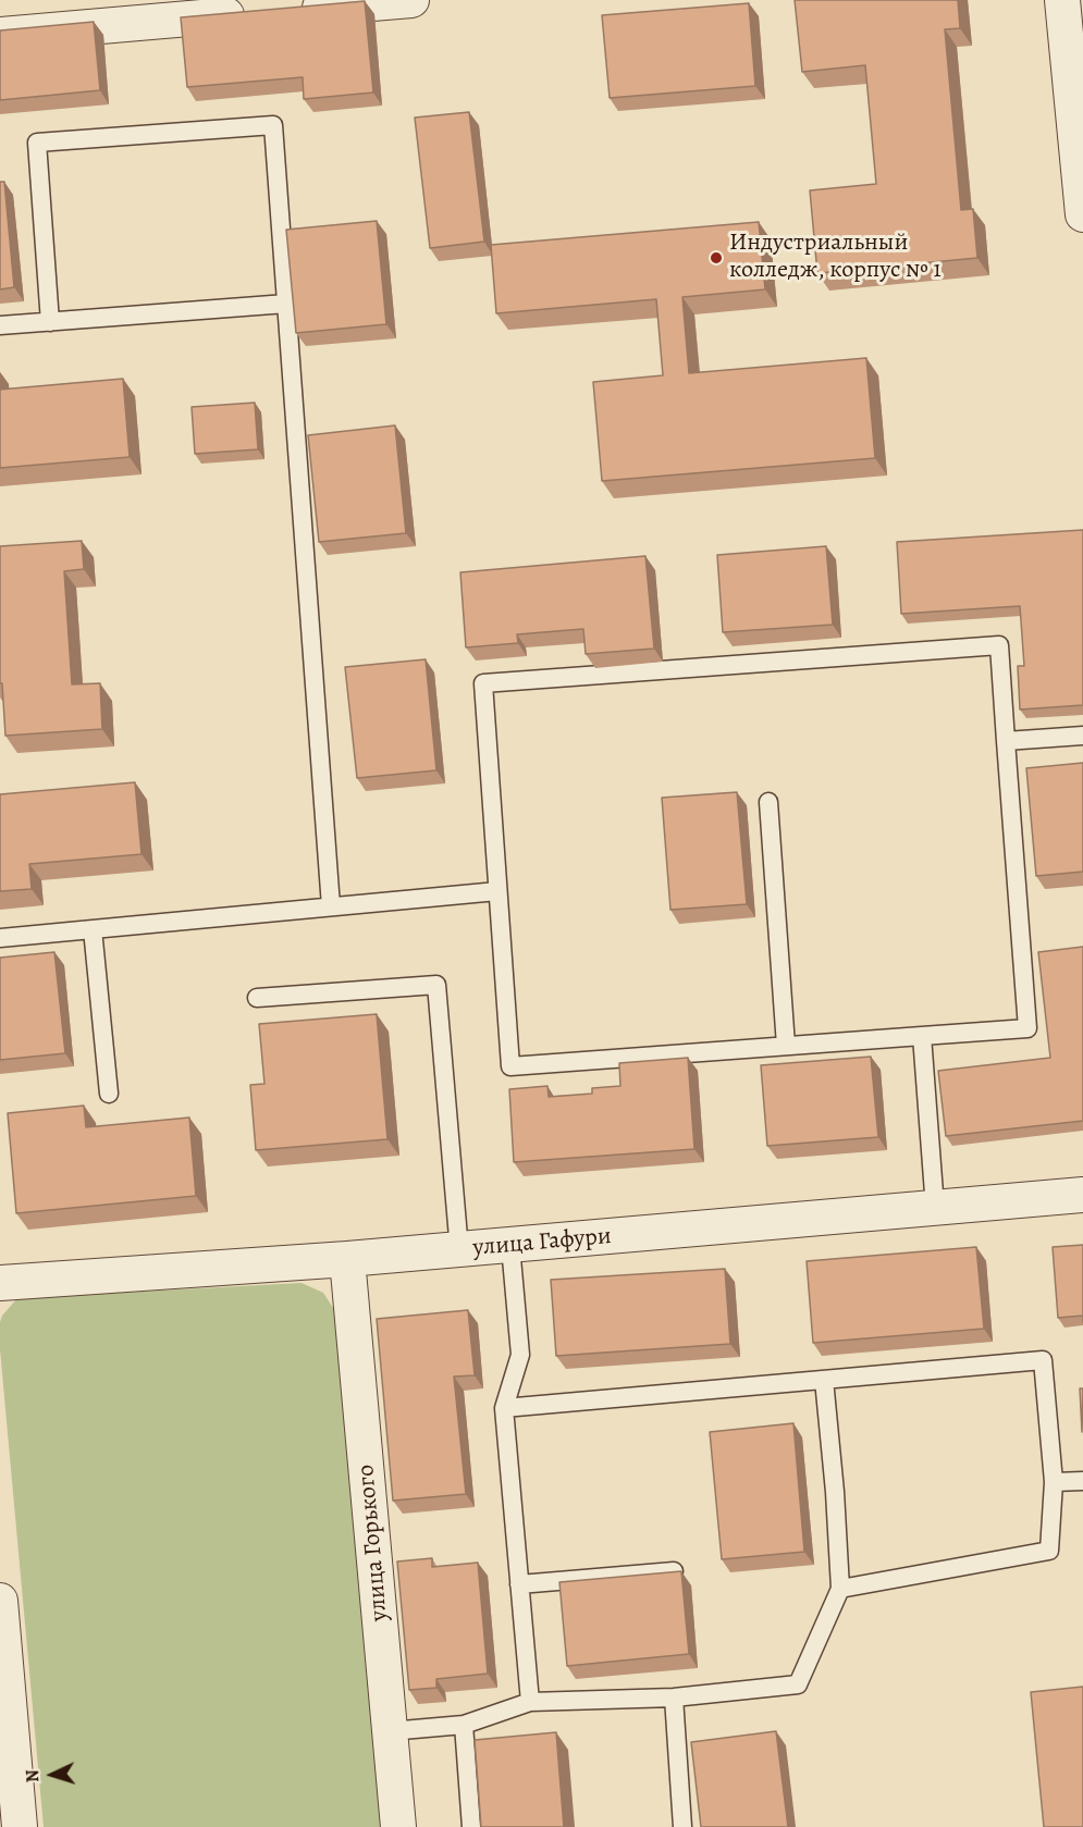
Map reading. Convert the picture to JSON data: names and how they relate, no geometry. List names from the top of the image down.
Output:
{
  "streets": {
    "street": ["улица Гафури", "улица Горького"]
  },
  "crossings": [
    ["улица Гафури", "улица Горького"]
  ],
  "places": ["Индустриальный колледж, корпус № 1"],
  "north": "left"
}
